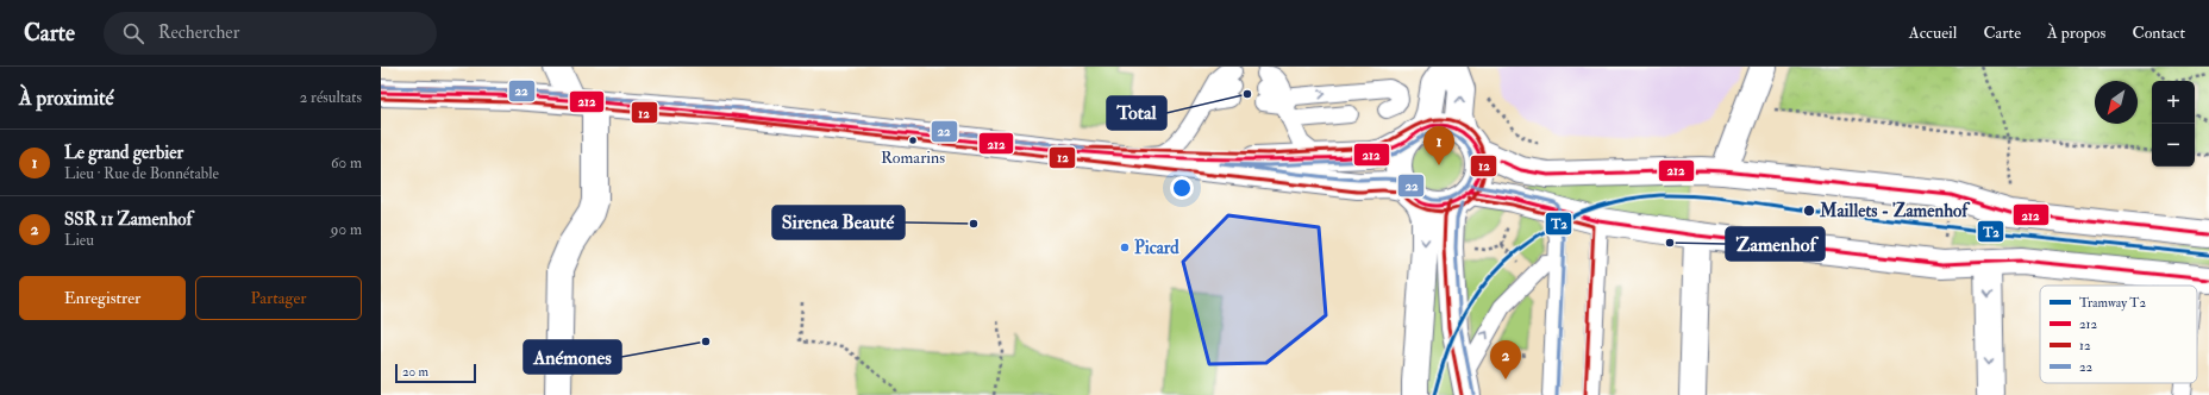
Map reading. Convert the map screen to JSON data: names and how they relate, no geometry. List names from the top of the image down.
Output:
{
  "places": [
    "Total",
    "Romarins",
    "Maillets - Zamenhof",
    "Sirenea Beauté",
    "Zamenhof",
    "Picard",
    "Anémones"
  ],
  "lines": [
    "transit line 12",
    "transit line 22",
    "transit line 212",
    "tram line T2"
  ],
  "legend": [
    "Tramway T2",
    "212",
    "12",
    "22"
  ],
  "scale_bar": "20 m",
  "north": "bottom left",
  "page": {
    "header": "Carte",
    "search": "Rechercher",
    "nav": [
      "Accueil",
      "Carte",
      "À propos",
      "Contact"
    ],
    "heading": ["À proximité", "2 résultats"],
    "map_buttons": ["+", "−"],
    "pins": ["1", "2"],
    "list": [
      {
        "mark": "1",
        "name": "Le grand gerbier",
        "note": "Lieu · Rue de Bonnétable",
        "value": "60 m"
      },
      {
        "mark": "2",
        "name": "SSR 11 Zamenhof",
        "note": "Lieu",
        "value": "90 m"
      }
    ],
    "buttons": ["Enregistrer", "Partager"],
    "scale": "20 m"
  }
}
